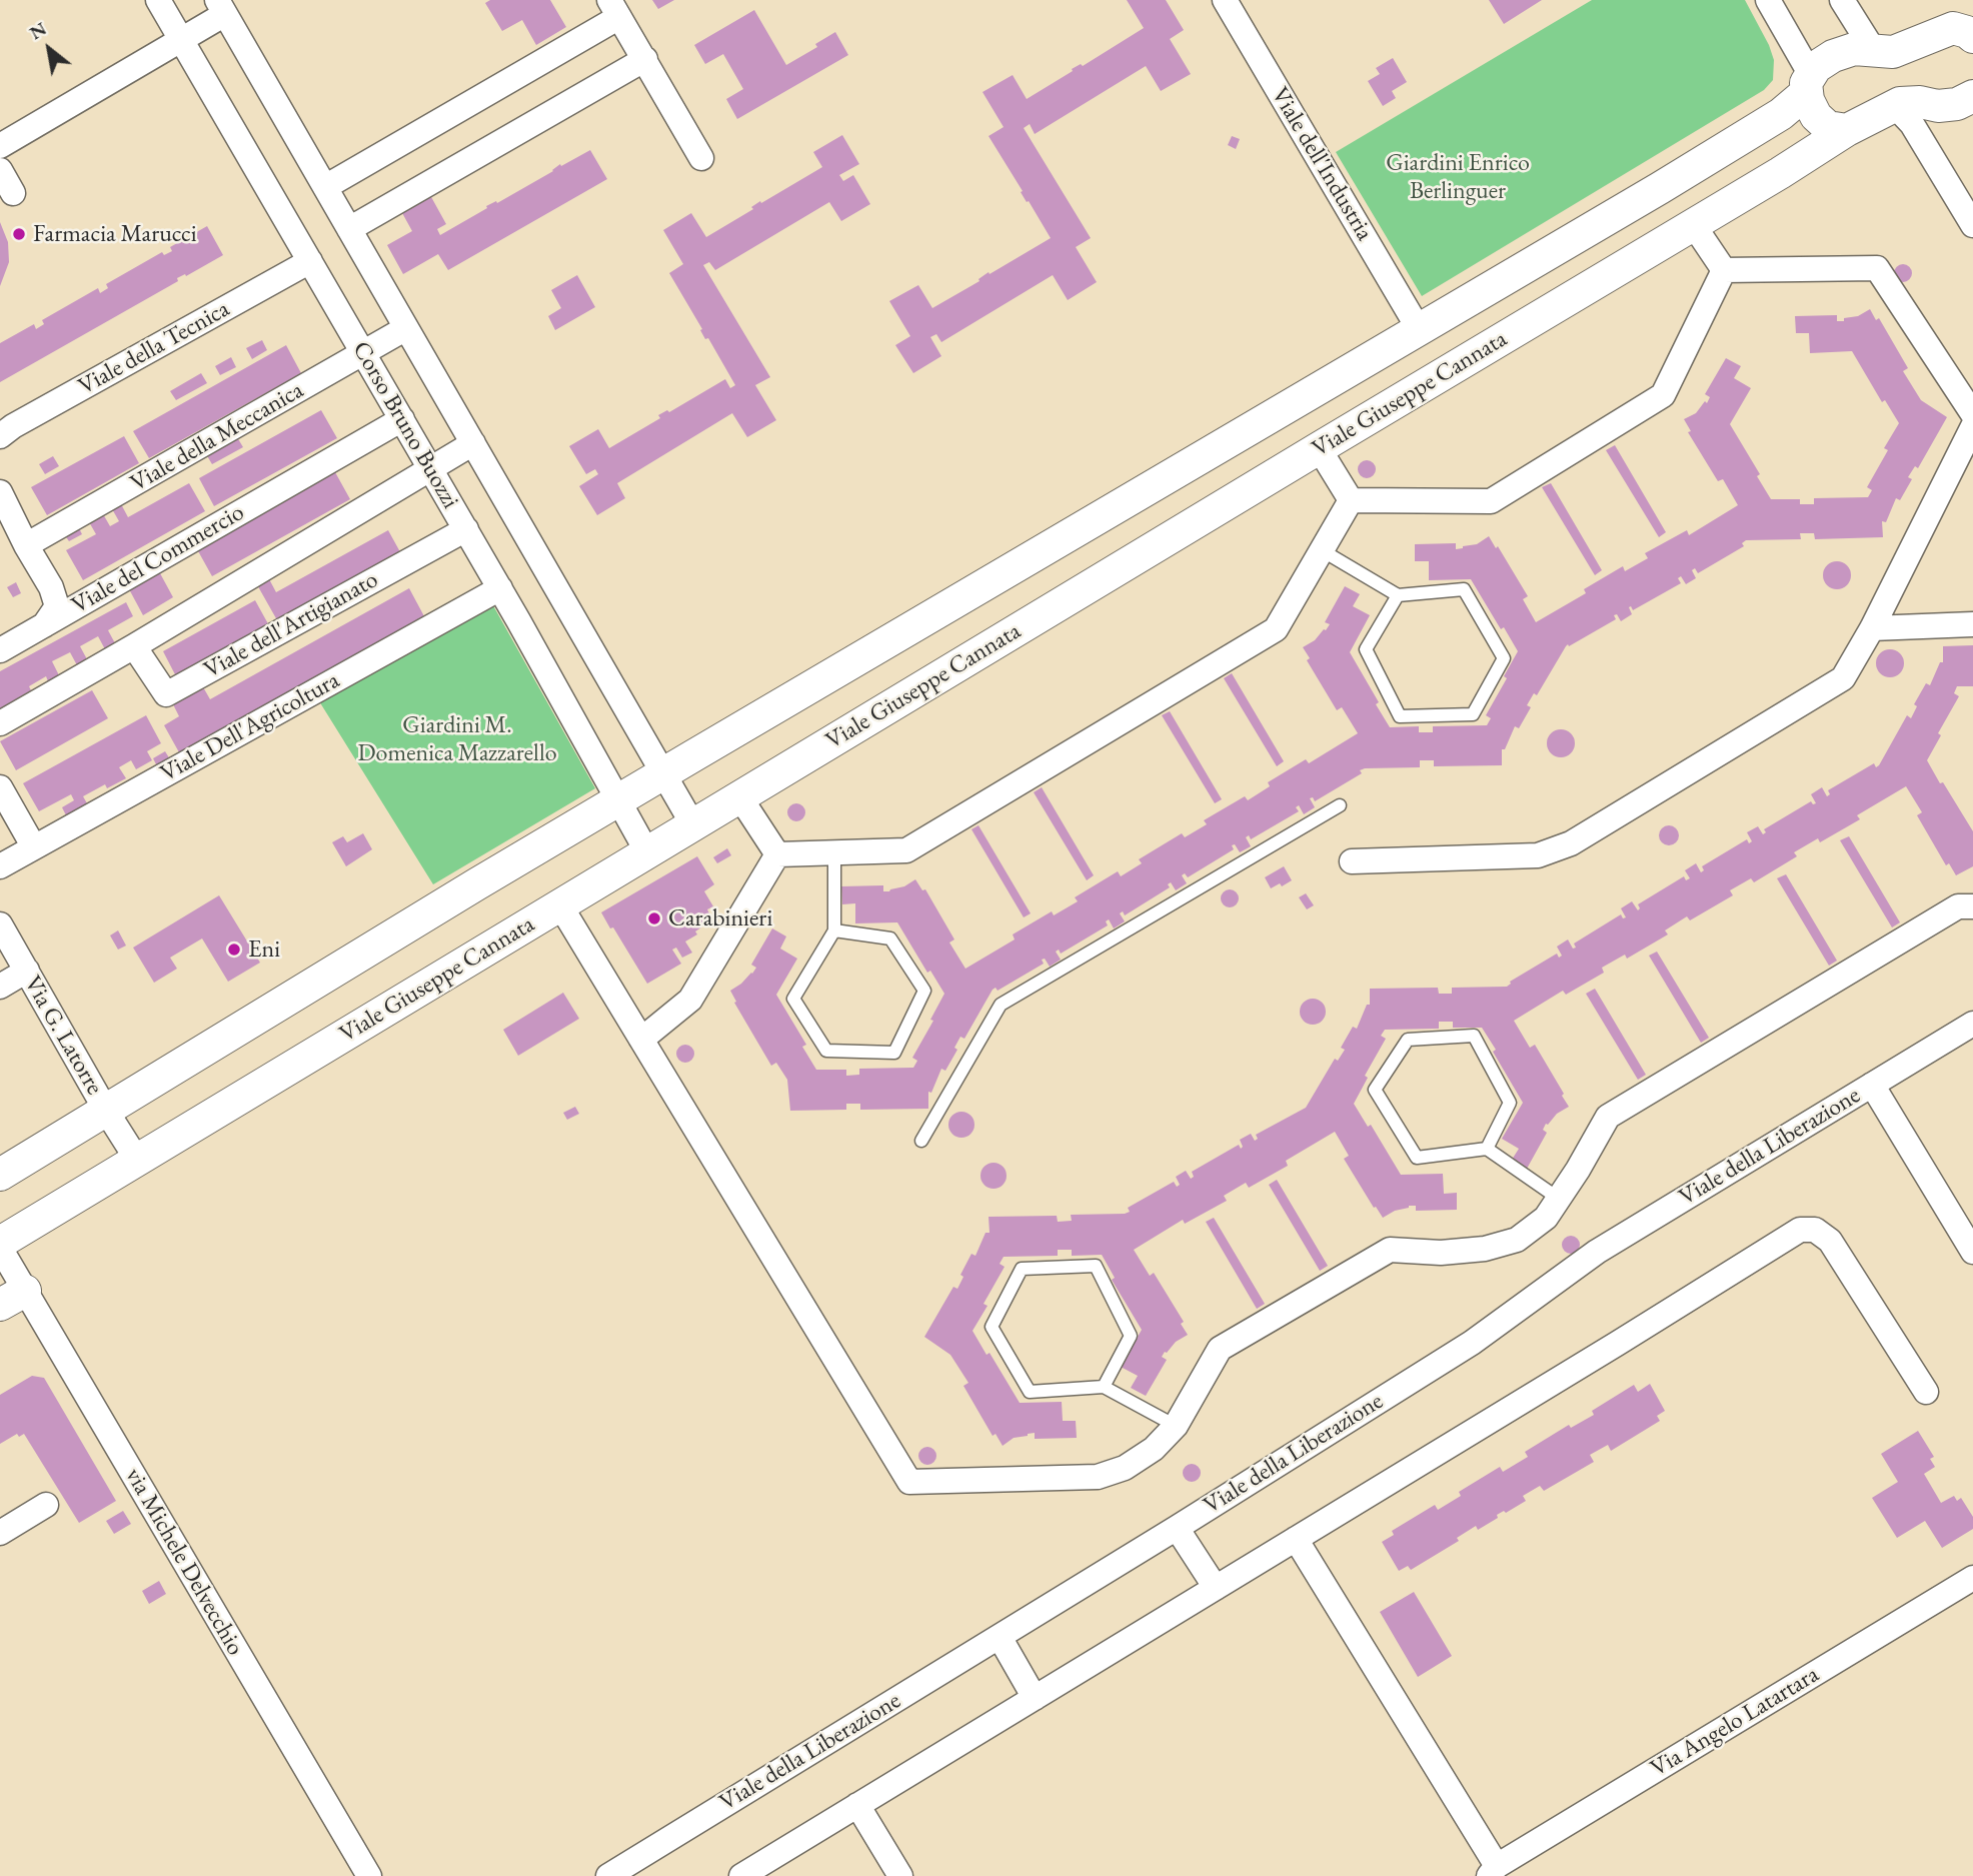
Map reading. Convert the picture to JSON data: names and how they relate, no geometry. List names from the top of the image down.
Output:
{
  "streets": {
    "street": [
      "Viale dell'Industria",
      "Viale della Tecnica",
      "Viale Giuseppe Cannata",
      "Corso Bruno Buozzi",
      "Viale della Meccanica",
      "Viale del Commercio",
      "Viale dell'Artigianato",
      "Viale Dell'Agricoltura",
      "Via G. Latorre",
      "Viale della Liberazione",
      "via Michele Delvecchio",
      "Via Angelo Latartara"
    ]
  },
  "crossings": [
    ["Viale dell'Industria", "Viale Giuseppe Cannata"],
    ["Viale della Tecnica", "Corso Bruno Buozzi"],
    ["Viale Giuseppe Cannata", "Corso Bruno Buozzi"],
    ["Viale Giuseppe Cannata", "Via G. Latorre"],
    ["Corso Bruno Buozzi", "Viale della Meccanica"],
    ["Corso Bruno Buozzi", "Viale del Commercio"],
    ["Corso Bruno Buozzi", "Viale dell'Artigianato"],
    ["Corso Bruno Buozzi", "Viale Dell'Agricoltura"],
    ["Viale della Meccanica", "Viale del Commercio"]
  ],
  "parks": ["Giardini Enrico Berlinguer", "Giardini M. Domenica Mazzarello"],
  "places": ["Farmacia Marucci", "Carabinieri", "Eni"],
  "north": "top left"
}
